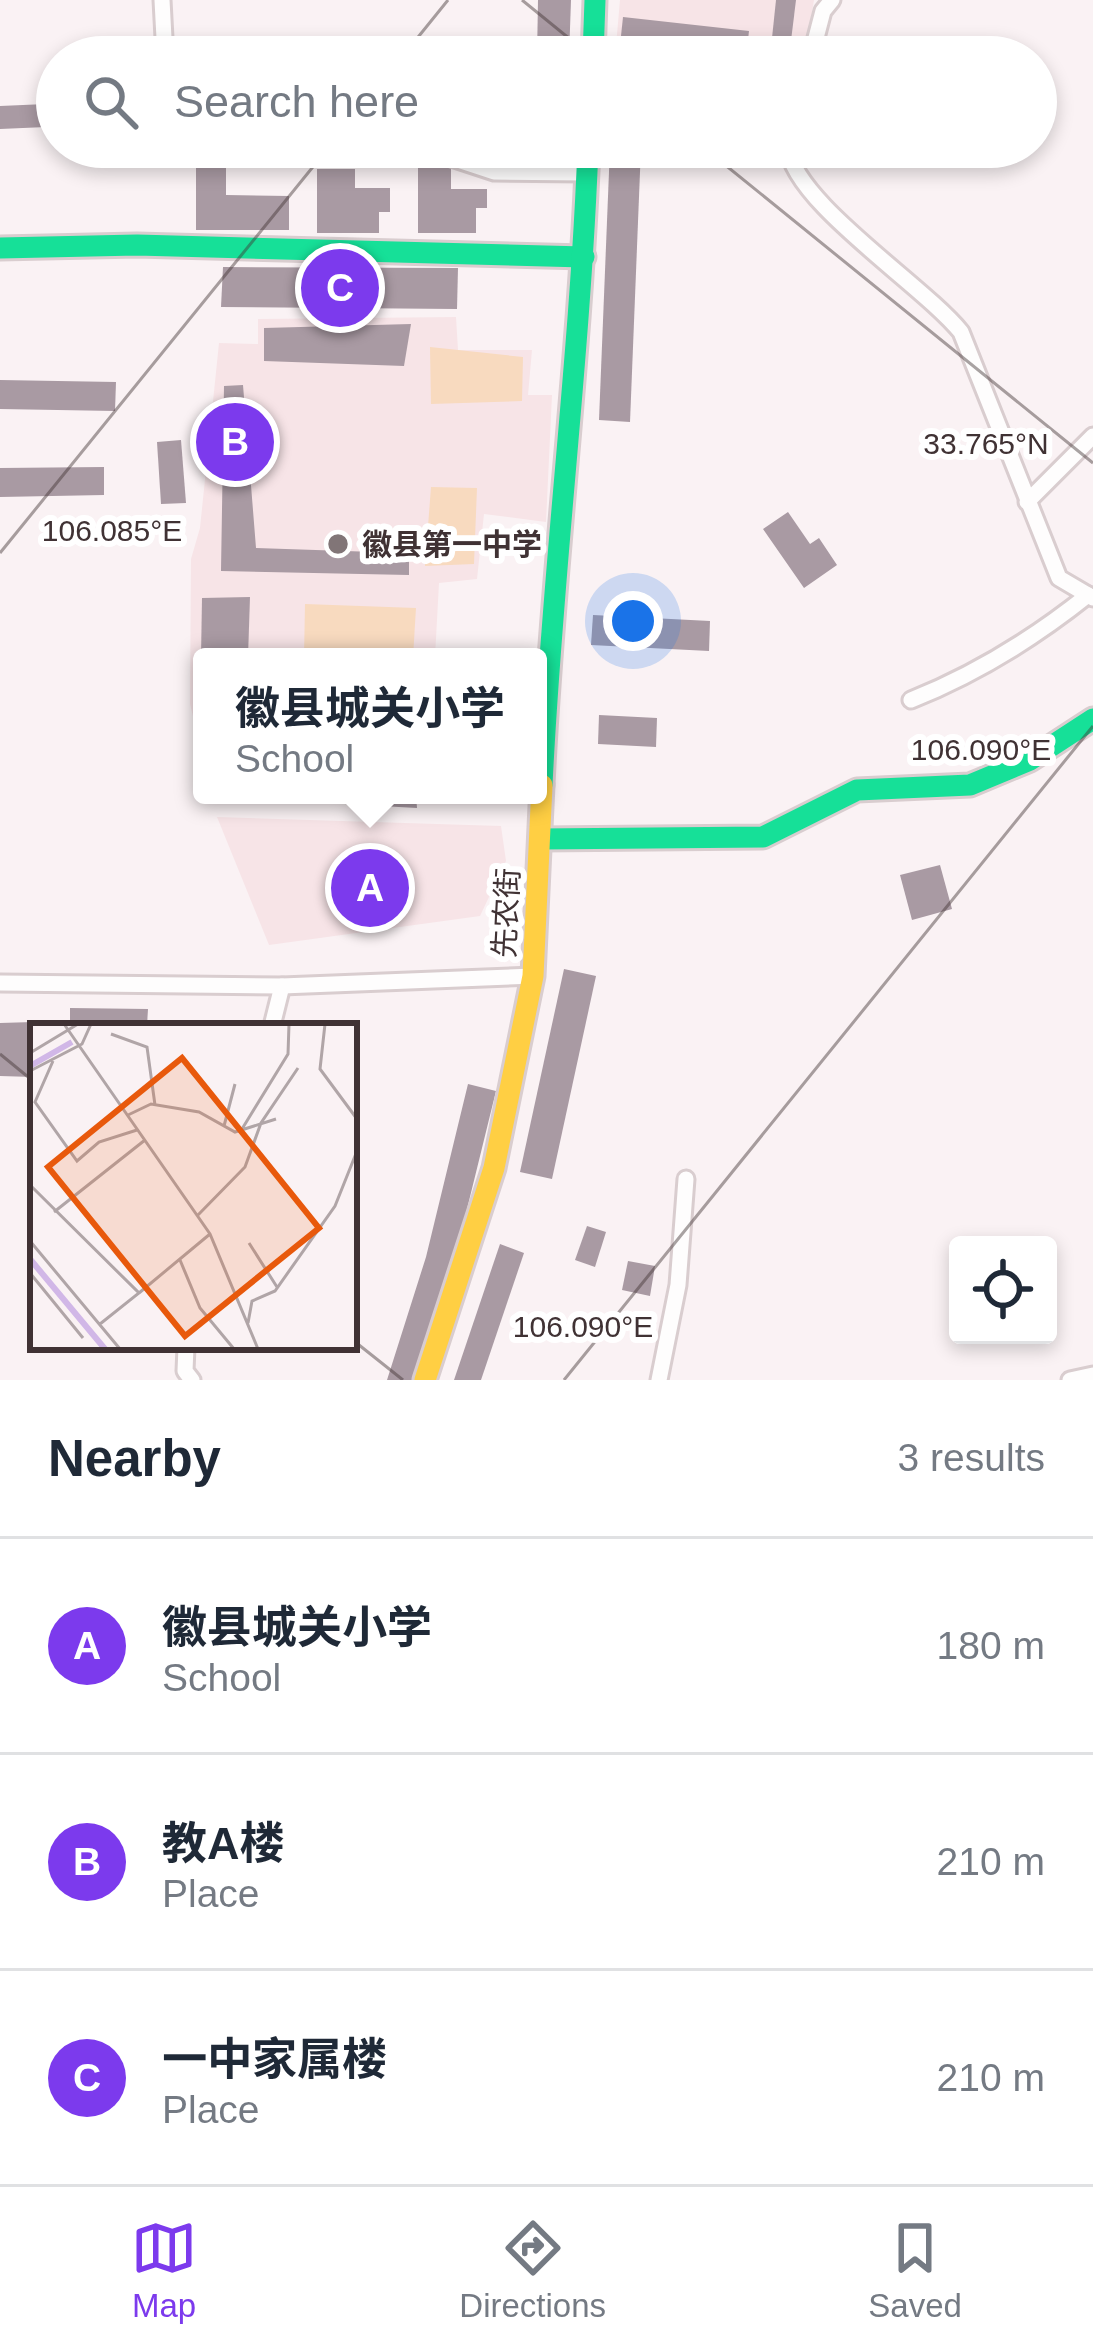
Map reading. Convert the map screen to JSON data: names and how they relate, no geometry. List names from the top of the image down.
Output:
{
  "streets": {
    "main road": ["先农街"]
  },
  "places": ["徽县第一中学"],
  "page": {
    "search": "Search here",
    "pins": ["C", "B", "A"],
    "popup": ["徽县城关小学", "School"],
    "heading": ["Nearby", "3 results"],
    "list": [
      {
        "mark": "A",
        "name": "徽县城关小学",
        "note": "School",
        "value": "180 m"
      },
      {
        "mark": "B",
        "name": "教A楼",
        "note": "Place",
        "value": "210 m"
      },
      {
        "mark": "C",
        "name": "一中家属楼",
        "note": "Place",
        "value": "210 m"
      }
    ],
    "nav": ["Map", "Directions", "Saved"]
  },
  "coordinates": ["33.765°N", "106.085°E", "106.090°E"]
}
